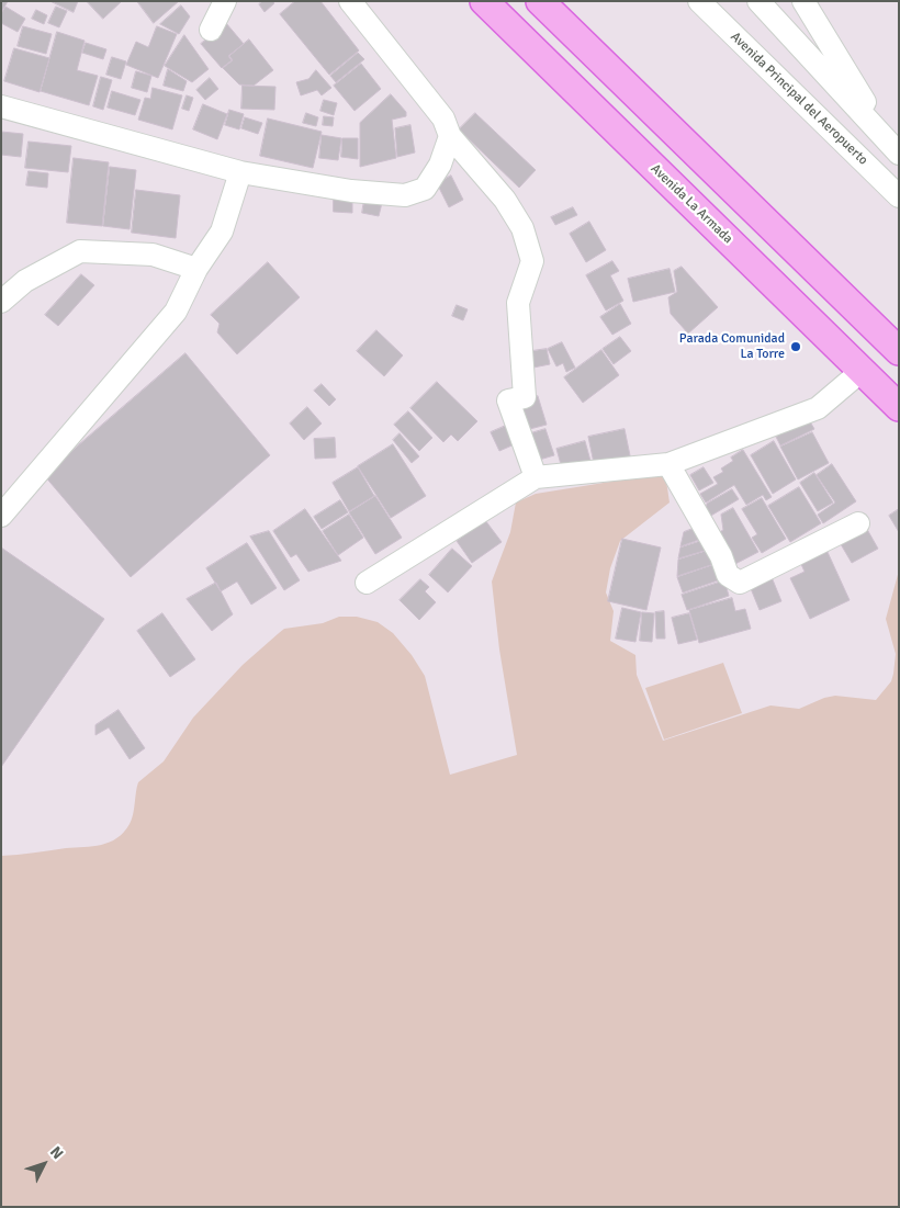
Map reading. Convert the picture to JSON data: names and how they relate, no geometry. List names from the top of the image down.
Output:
{
  "streets": {
    "main road": ["Avenida La Armada"],
    "street": ["Avenida Principal del Aeropuerto"]
  },
  "places": ["Parada Comunidad La Torre"],
  "north": "top right"
}
